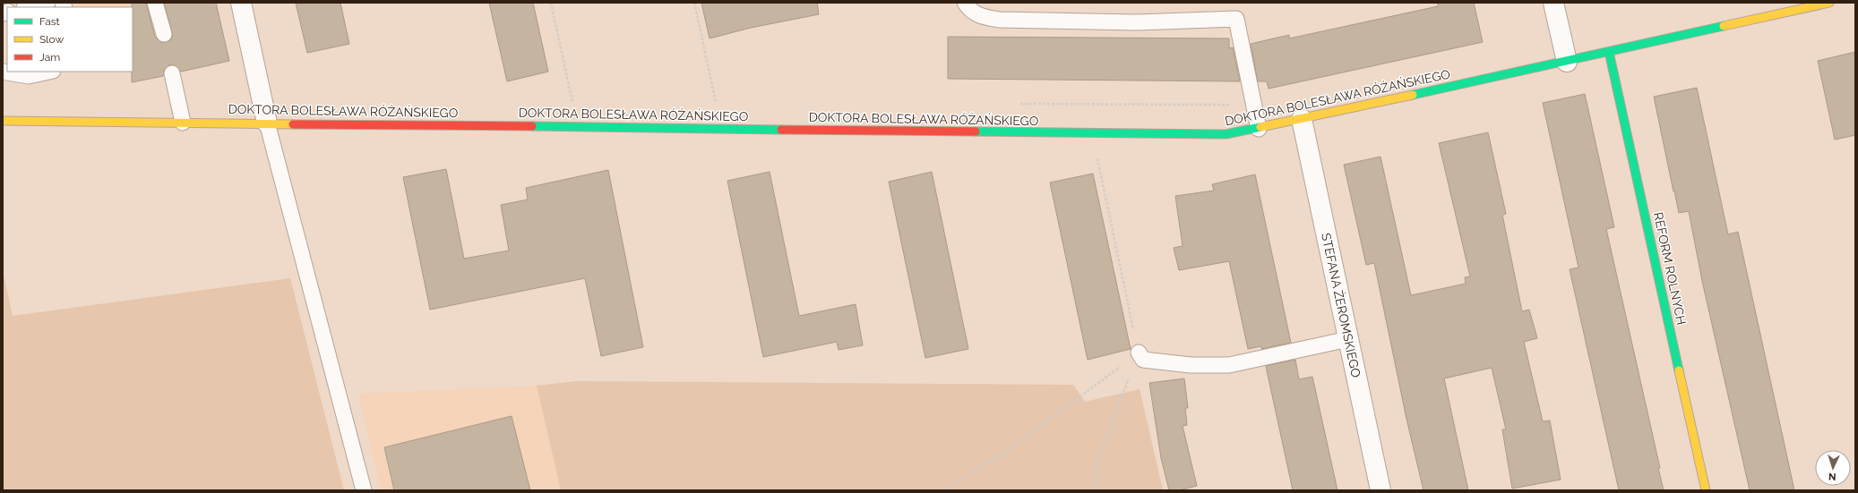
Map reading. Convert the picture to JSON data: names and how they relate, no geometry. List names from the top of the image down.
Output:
{
  "streets": {
    "street": ["DOKTORA BOLESŁAWA RÓŻAŃSKIEGO", "REFORM ROLNYCH", "STEFANA ŻEROMSKIEGO"]
  },
  "crossings": [
    ["DOKTORA BOLESŁAWA RÓŻAŃSKIEGO", "REFORM ROLNYCH"],
    ["DOKTORA BOLESŁAWA RÓŻAŃSKIEGO", "STEFANA ŻEROMSKIEGO"]
  ],
  "legend": ["Fast", "Slow", "Jam"],
  "north": "bottom"
}
